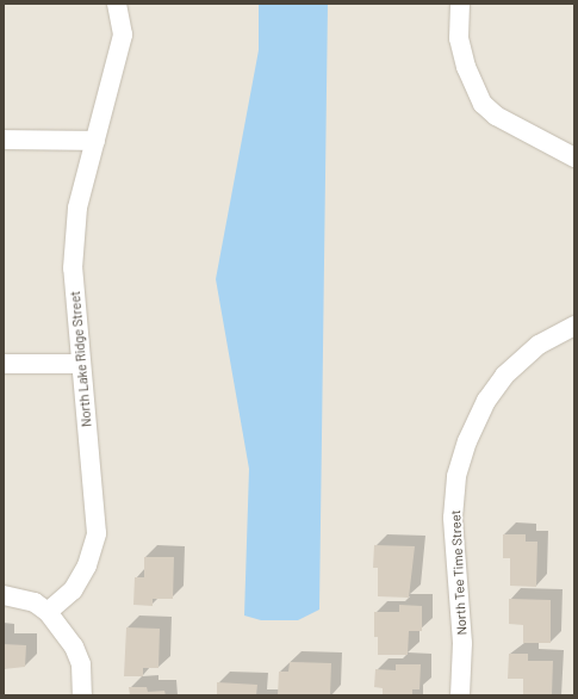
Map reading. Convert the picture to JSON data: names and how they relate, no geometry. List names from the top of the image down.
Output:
{
  "streets": {
    "street": ["North Lake Ridge Street", "North Tee Time Street"]
  }
}
